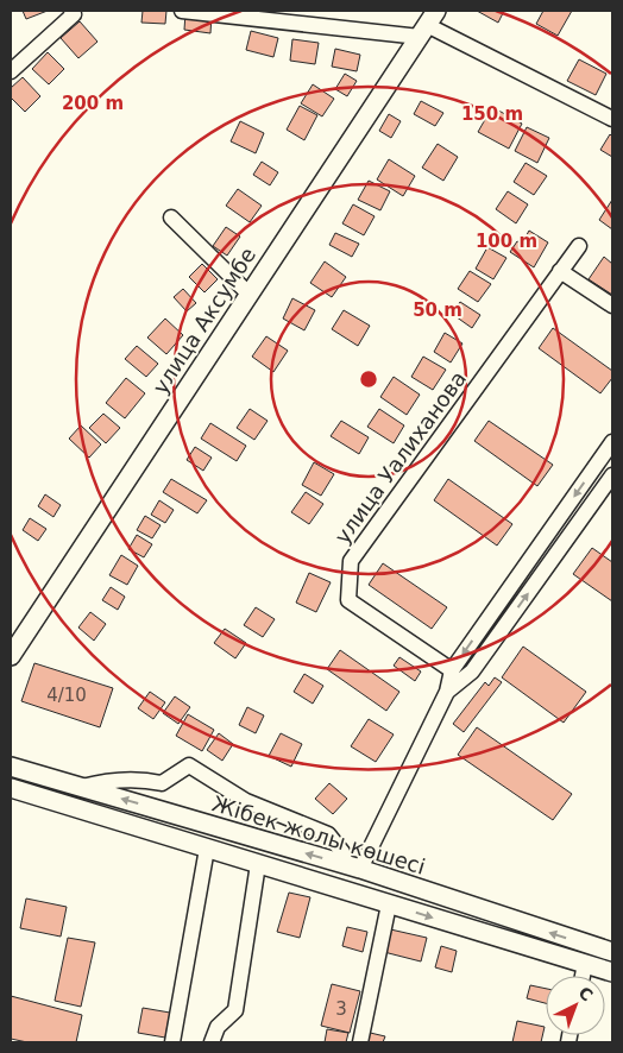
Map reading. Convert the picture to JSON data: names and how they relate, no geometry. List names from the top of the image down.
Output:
{
  "streets": {
    "main road": ["улица Аксумбе", "Жібек жолы көшесі"],
    "street": ["улица Уалиханова"]
  },
  "house_numbers": ["4/10", "3"],
  "north": "top right",
  "rings": [
    "200 m",
    "150 m",
    "100 m",
    "50 m"
  ]
}
